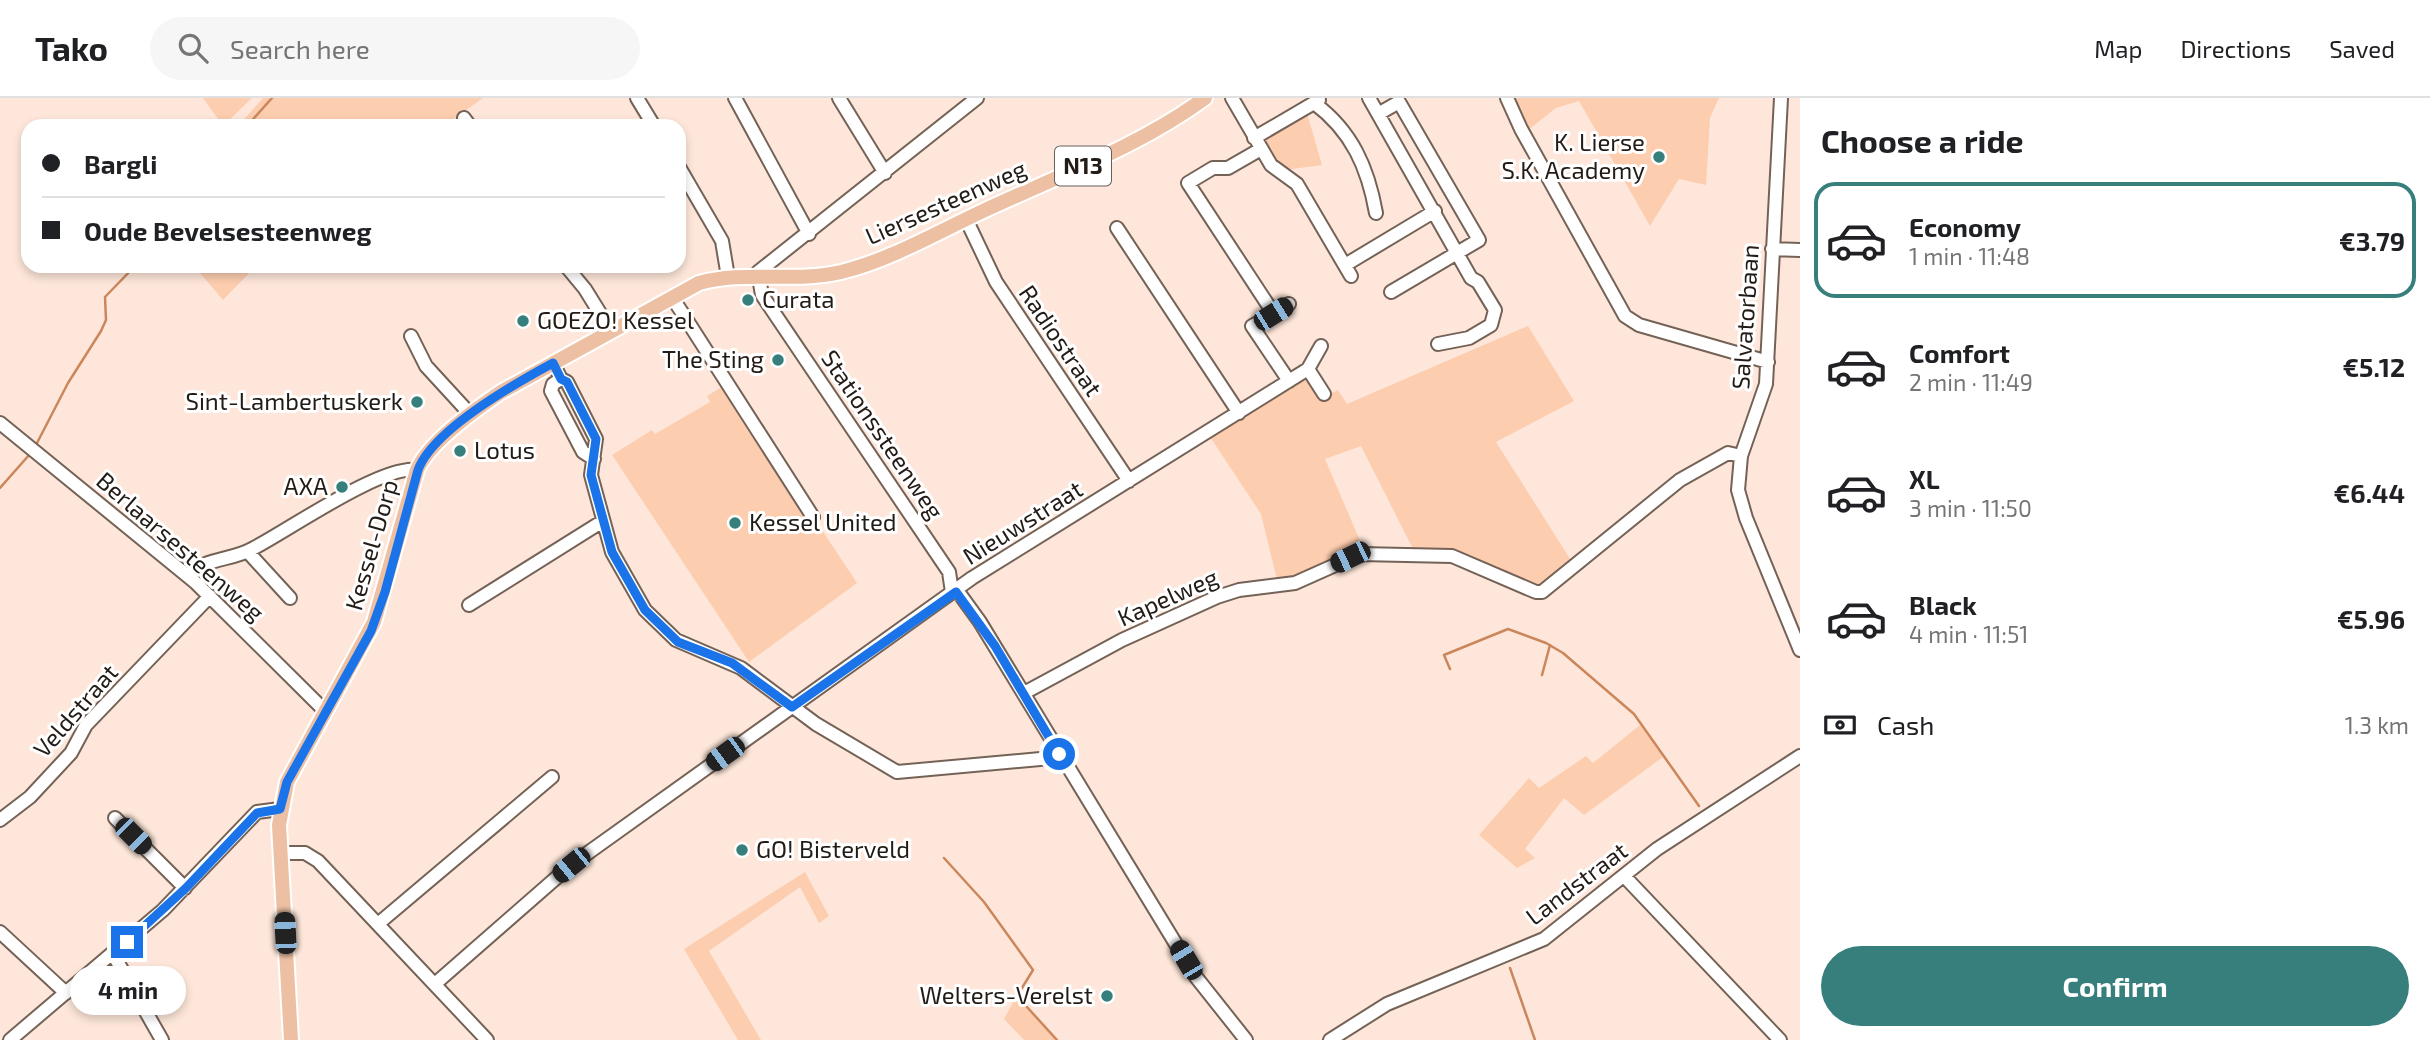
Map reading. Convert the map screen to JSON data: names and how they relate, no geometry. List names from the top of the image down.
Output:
{
  "streets": {
    "main road": ["N13", "Liersesteenweg", "Kessel-Dorp"],
    "street": [
      "Salvatorbaan",
      "Radiostraat",
      "Stationssteenweg",
      "Nieuwstraat",
      "Berlaarsesteenweg",
      "Kapelweg",
      "Veldstraat",
      "Landstraat"
    ]
  },
  "crossings": [
    ["N13", "Kessel-Dorp"],
    ["Liersesteenweg", "Radiostraat"],
    ["Liersesteenweg", "Stationssteenweg"],
    ["Liersesteenweg", "Kessel-Dorp"],
    ["Salvatorbaan", "Kapelweg"],
    ["Radiostraat", "Nieuwstraat"],
    ["Stationssteenweg", "Nieuwstraat"],
    ["Stationssteenweg", "Kapelweg"],
    ["Kessel-Dorp", "Berlaarsesteenweg"],
    ["Berlaarsesteenweg", "Veldstraat"]
  ],
  "places": [
    "K. Lierse S.K. Academy",
    "Curata",
    "GOEZO! Kessel",
    "The Sting",
    "Sint-Lambertuskerk",
    "Lotus",
    "AXA",
    "Kessel United",
    "GO! Bisterveld",
    "Welters-Verelst"
  ],
  "page": {
    "header": "Tako",
    "search": "Search here",
    "nav": ["Map", "Directions", "Saved"],
    "heading": "Choose a ride",
    "banner": ["Bargli", "Oude Bevelsesteenweg"],
    "list": [
      {
        "name": "Economy",
        "note": "1 min · 11:48",
        "value": "€3.79"
      },
      {
        "name": "Comfort",
        "note": "2 min · 11:49",
        "value": "€5.12"
      },
      {
        "name": "XL",
        "note": "3 min · 11:50",
        "value": "€6.44"
      },
      {
        "name": "Black",
        "note": "4 min · 11:51",
        "value": "€5.96"
      }
    ],
    "pay": ["Cash", "1.3 km"],
    "buttons": "Confirm",
    "bubble": "4 min"
  }
}
